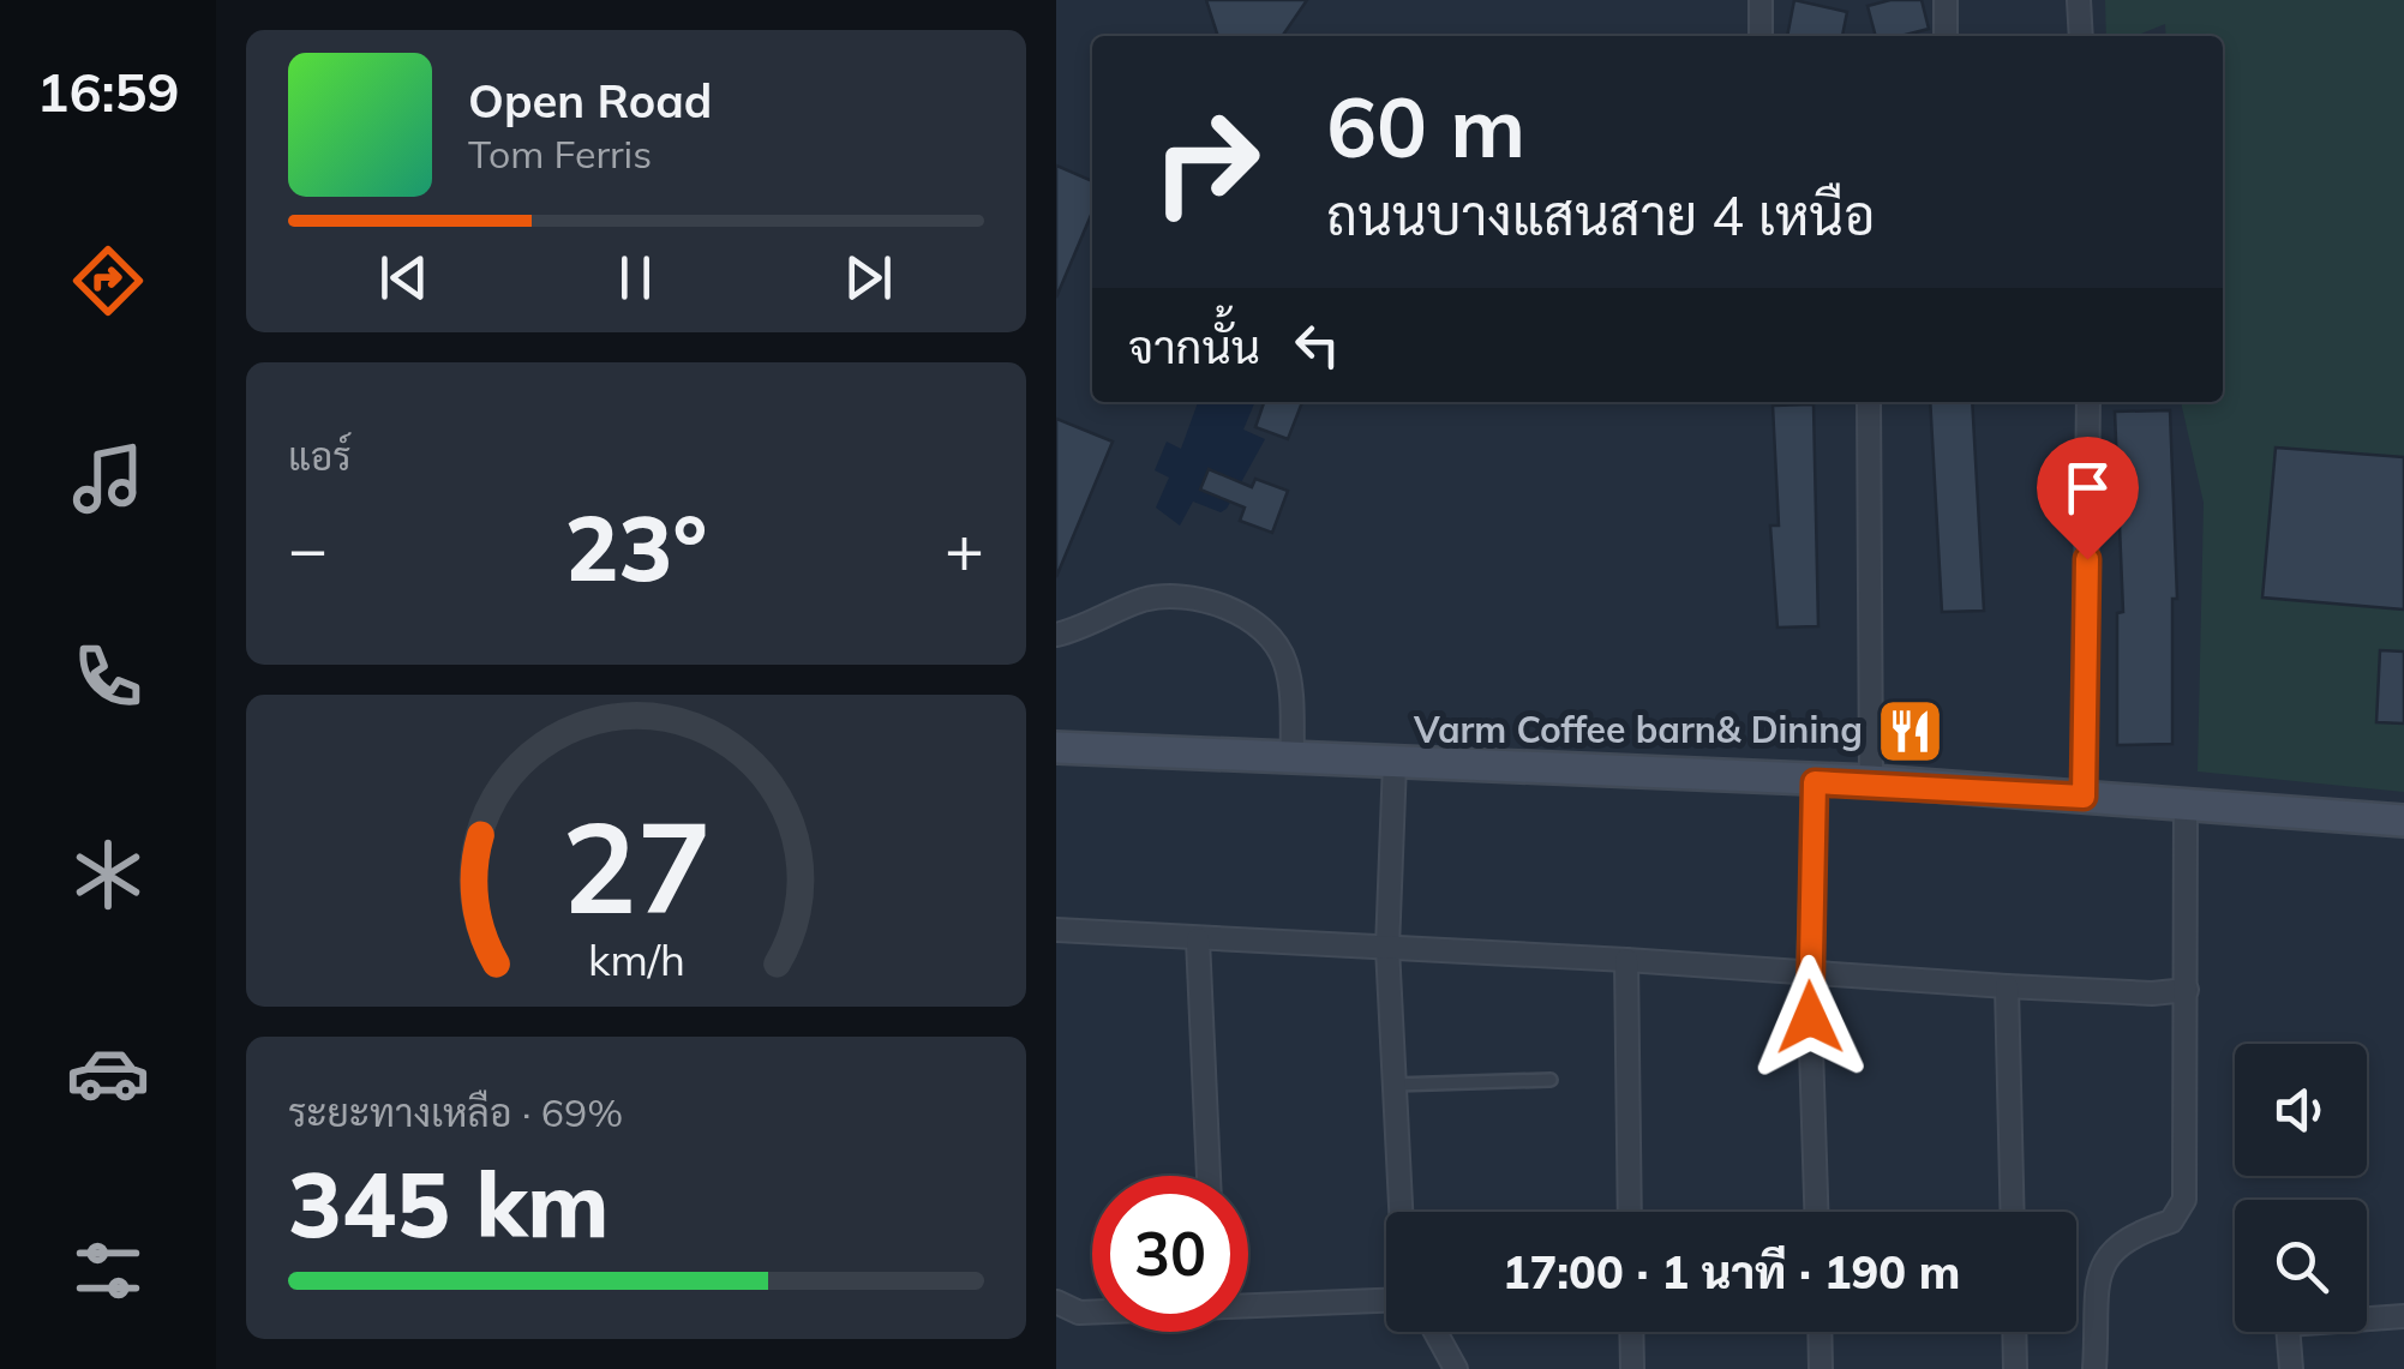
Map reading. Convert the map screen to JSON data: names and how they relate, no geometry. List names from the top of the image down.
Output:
{
  "places": {
    "restaurant": ["Varm Coffee barn& Dining"]
  },
  "page": {
    "tabs": "16:59",
    "turn": ["60 m", "ถนนบางแสนสาย 4 เหนือ"],
    "song": ["Open Road", "Tom Ferris"],
    "then": "จากนั้น",
    "tile": [
      "แอร์",
      ["ระยะทางเหลือ · 69%", "345 km"]
    ],
    "heat": ["−", "23°", "+"],
    "limit": "30",
    "trip": "17:00 · 1 นาที · 190 m",
    "gauge": ["27", "km/h"]
  }
}
